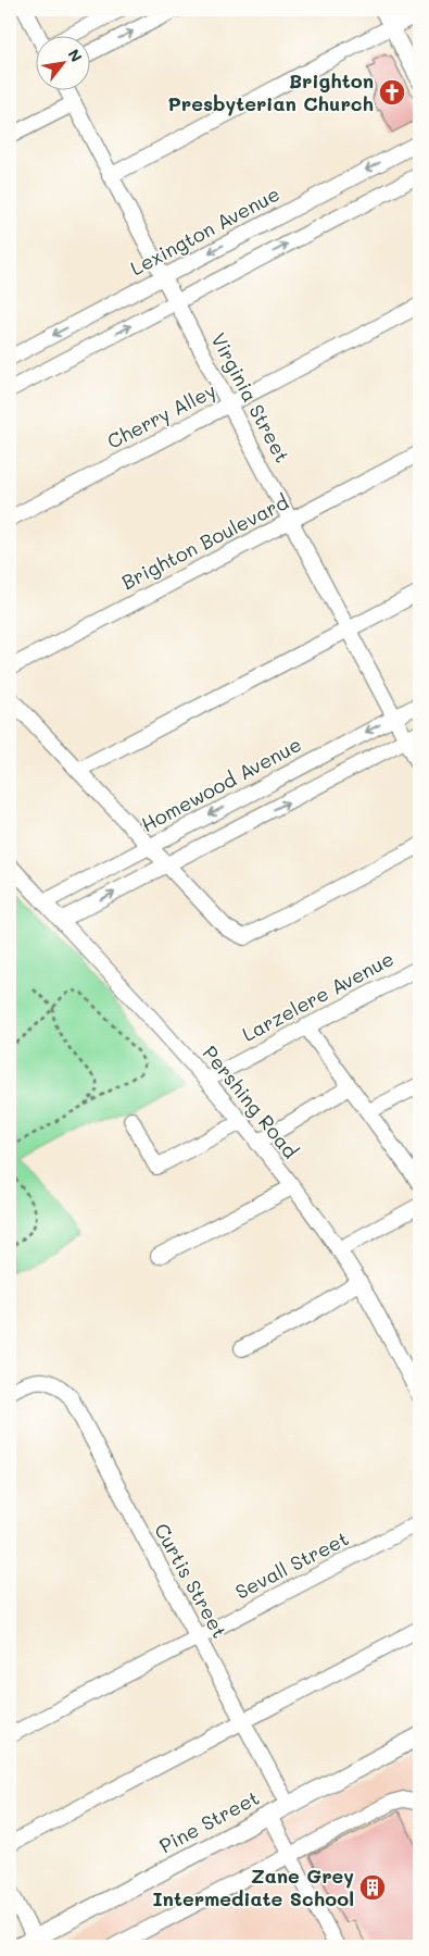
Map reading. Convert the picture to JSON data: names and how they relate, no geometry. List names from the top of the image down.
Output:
{
  "streets": {
    "main road": ["Pine Street"],
    "street": [
      "Lexington Avenue",
      "Virginia Street",
      "Cherry Alley",
      "Brighton Boulevard",
      "Homewood Avenue",
      "Larzelere Avenue",
      "Pershing Road",
      "Sevall Street",
      "Curtis Street"
    ]
  },
  "crossings": [
    ["Lexington Avenue", "Virginia Street"],
    ["Virginia Street", "Cherry Alley"],
    ["Virginia Street", "Brighton Boulevard"],
    ["Virginia Street", "Homewood Avenue"],
    ["Homewood Avenue", "Pershing Road"],
    ["Larzelere Avenue", "Pershing Road"],
    ["Sevall Street", "Curtis Street"],
    ["Curtis Street", "Pine Street"]
  ],
  "places": {
    "church": ["Brighton Presbyterian Church"],
    "building": ["Zane Grey Intermediate School"]
  },
  "north": "top right"
}
